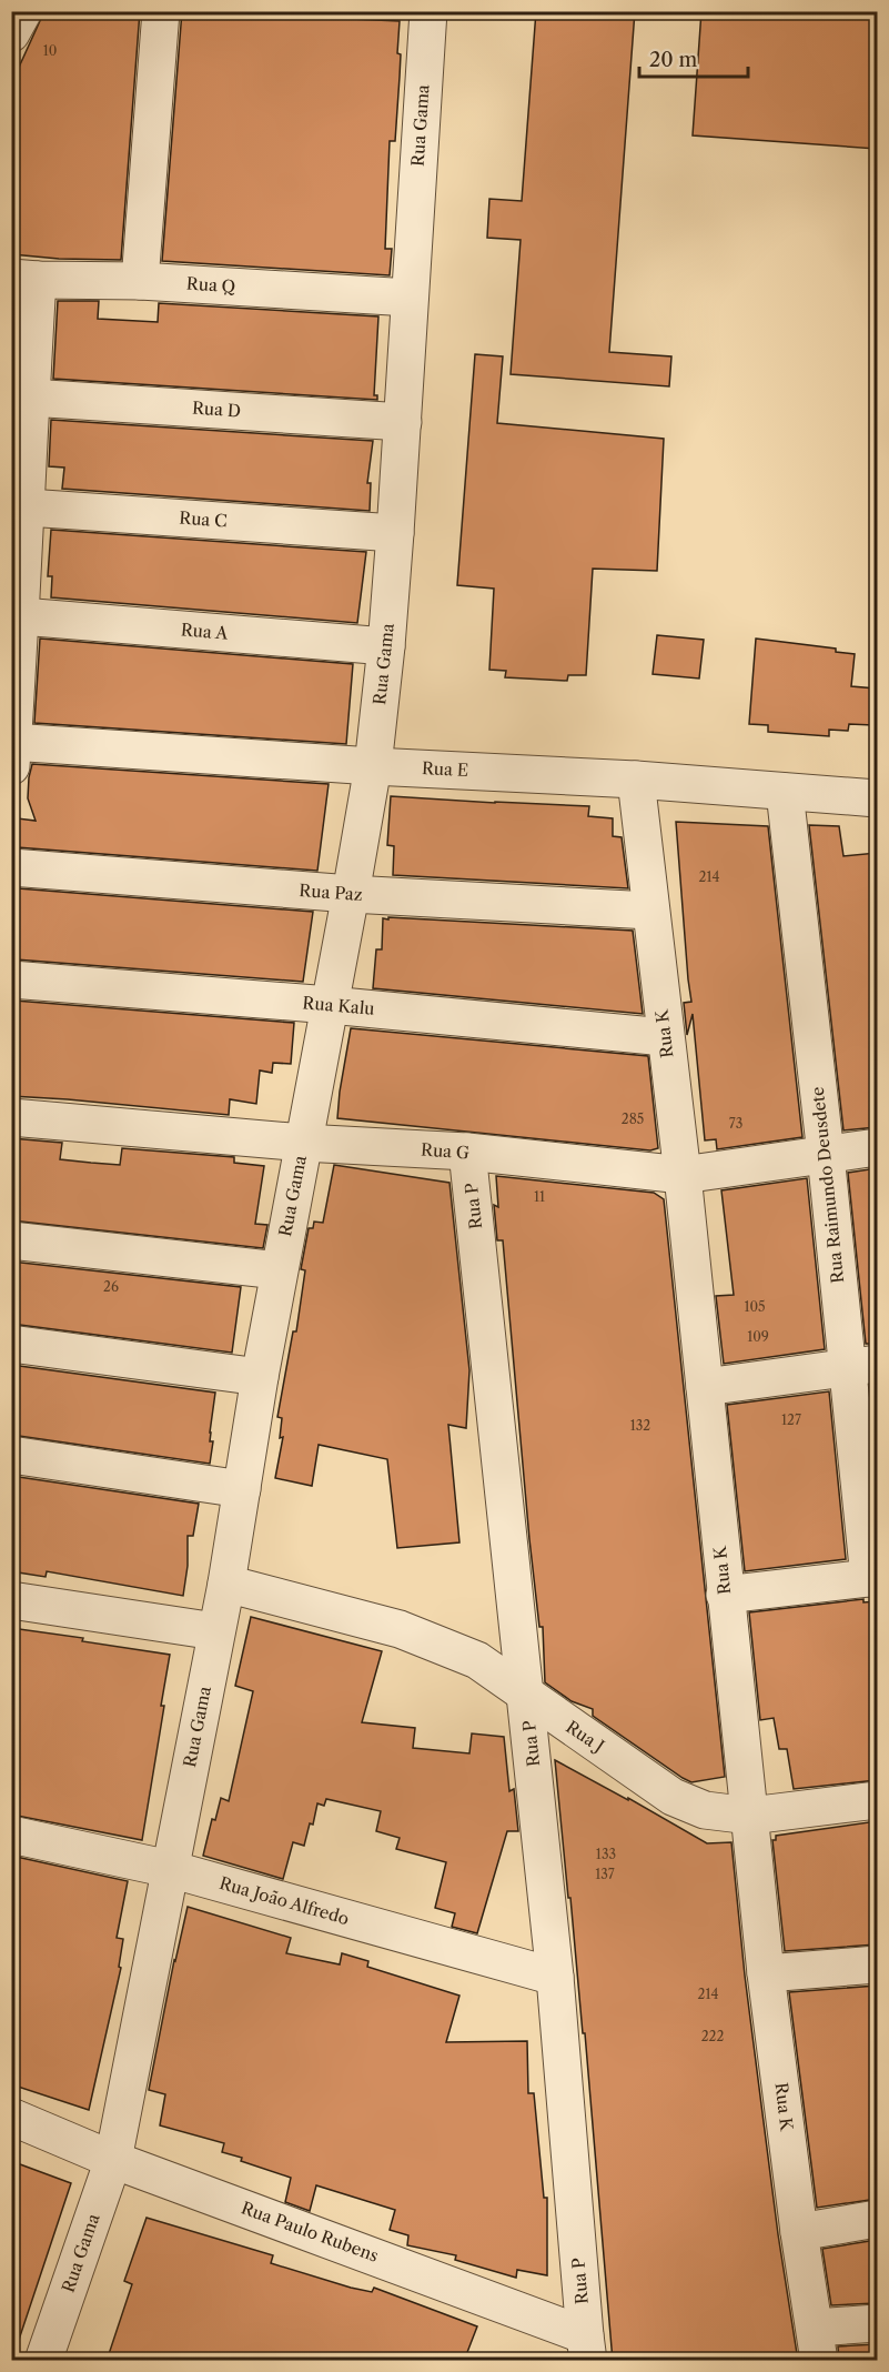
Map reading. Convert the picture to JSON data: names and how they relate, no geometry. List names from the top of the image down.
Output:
{
  "streets": {
    "street": [
      "Rua Gama",
      "Rua Q",
      "Rua D",
      "Rua C",
      "Rua A",
      "Rua E",
      "Rua Paz",
      "Rua Kalu",
      "Rua K",
      "Rua G",
      "Rua Raimundo Deusdete",
      "Rua P",
      "Rua J",
      "Rua João Alfredo",
      "Rua Paulo Rubens"
    ]
  },
  "crossings": [
    ["Rua Gama", "Rua Q"],
    ["Rua Gama", "Rua D"],
    ["Rua Gama", "Rua C"],
    ["Rua Gama", "Rua A"],
    ["Rua Gama", "Rua E"],
    ["Rua Gama", "Rua Paz"],
    ["Rua Gama", "Rua Kalu"],
    ["Rua Gama", "Rua G"],
    ["Rua Gama", "Rua J"],
    ["Rua Gama", "Rua João Alfredo"],
    ["Rua Gama", "Rua Paulo Rubens"],
    ["Rua E", "Rua K"],
    ["Rua E", "Rua Raimundo Deusdete"],
    ["Rua Paz", "Rua K"],
    ["Rua Kalu", "Rua K"],
    ["Rua K", "Rua G"],
    ["Rua K", "Rua J"],
    ["Rua G", "Rua Raimundo Deusdete"],
    ["Rua G", "Rua P"],
    ["Rua P", "Rua J"],
    ["Rua P", "Rua João Alfredo"],
    ["Rua P", "Rua Paulo Rubens"]
  ],
  "house_numbers": [
    "10",
    "214",
    "285",
    "73",
    "11",
    "26",
    "105",
    "109",
    "127",
    "132",
    "133",
    "137",
    "214",
    "222"
  ],
  "scale_bar": "20 m"
}
